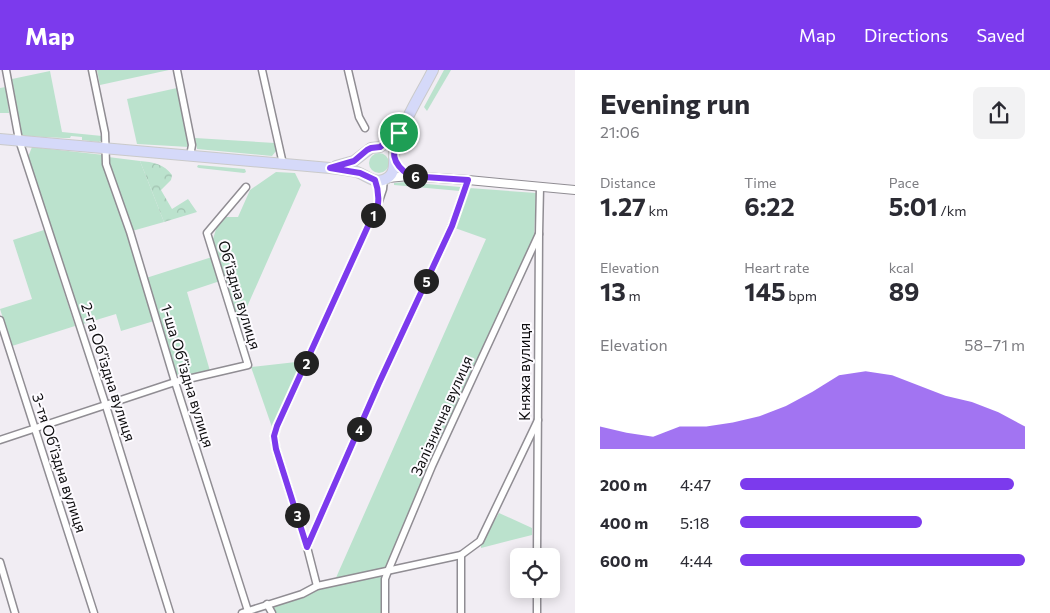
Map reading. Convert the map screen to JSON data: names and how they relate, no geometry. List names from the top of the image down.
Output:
{
  "streets": {
    "street": [
      "Обʼїздна вулиця",
      "2-га Обʼїздна вулиця",
      "Княжа вулиця",
      "1-ша Обʼїздна вулиця",
      "Залізнична вулиця",
      "3-тя Обʼїздна вулиця"
    ]
  },
  "crossings": [
    ["Обʼїздна вулиця", "1-ша Обʼїздна вулиця"],
    ["Княжа вулиця", "Залізнична вулиця"]
  ],
  "page": {
    "header": "Map",
    "nav": ["Map", "Directions", "Saved"],
    "heading": ["Evening run", "21:06"],
    "stats": [
      ["Distance", "1.27 km"],
      ["Time", "6:22"],
      ["Pace", "5:01 /km"],
      ["Elevation", "13 m"],
      ["Heart rate", "145 bpm"],
      ["kcal", "89"]
    ],
    "pins": [
      "6",
      "1",
      "5",
      "2",
      "4",
      "3"
    ],
    "chart": ["Elevation", "58–71 m"],
    "list": [
      {
        "name": "200 m",
        "note": "4:47"
      },
      {
        "name": "400 m",
        "note": "5:18"
      },
      {
        "name": "600 m",
        "note": "4:44"
      }
    ]
  }
}
